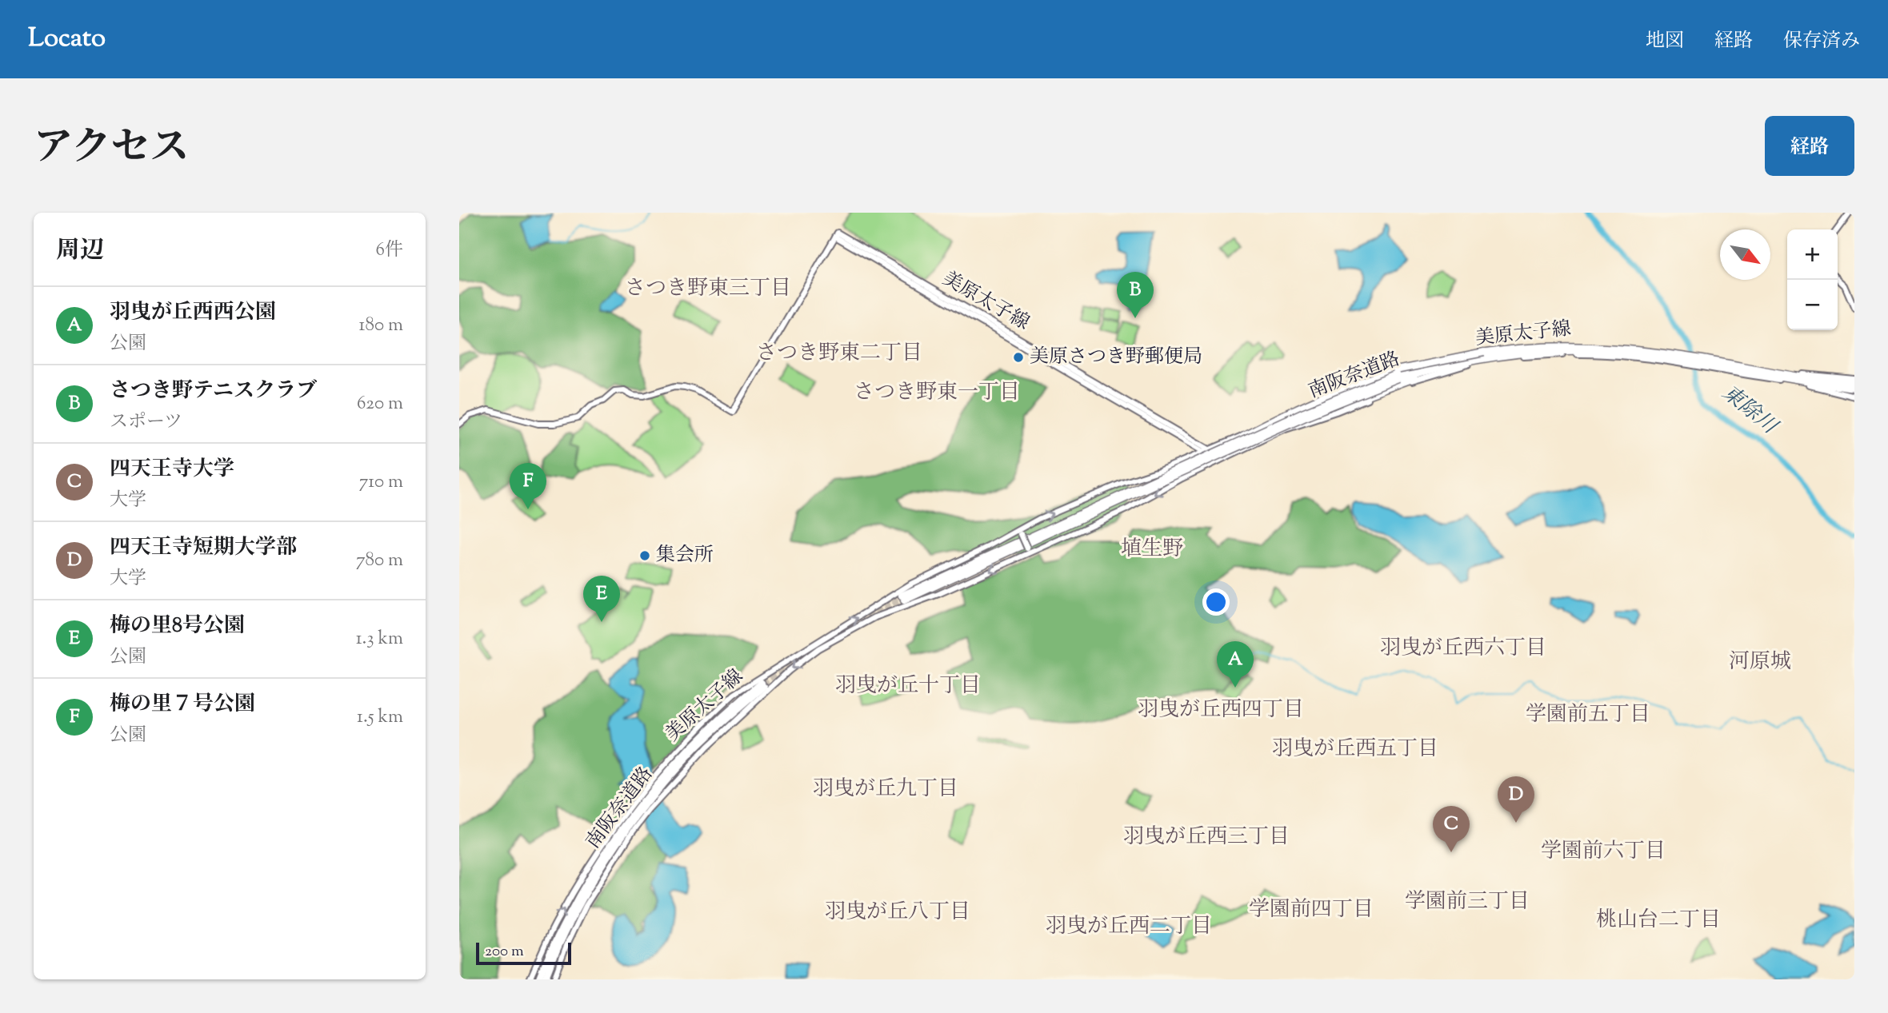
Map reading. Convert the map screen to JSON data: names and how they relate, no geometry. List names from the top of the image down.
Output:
{
  "streets": {
    "highway": ["南阪奈道路"],
    "main road": ["美原太子線"]
  },
  "crossings": [
    ["美原太子線", "南阪奈道路"]
  ],
  "districts": [
    "さつき野東三丁目",
    "さつき野東二丁目",
    "さつき野東一丁目",
    "埴生野",
    "羽曳が丘西六丁目",
    "河原城",
    "羽曳が丘十丁目",
    "羽曳が丘西四丁目",
    "学園前五丁目",
    "羽曳が丘西五丁目",
    "羽曳が丘九丁目",
    "羽曳が丘西三丁目",
    "学園前六丁目",
    "学園前三丁目",
    "学園前四丁目",
    "羽曳が丘八丁目",
    "桃山台二丁目",
    "羽曳が丘西二丁目"
  ],
  "water": ["東除川"],
  "places": ["美原さつき野郵便局", "集会所"],
  "scale_bar": "200 m",
  "north": "bottom right",
  "page": {
    "header": "Locato",
    "nav": ["地図", "経路", "保存済み"],
    "title": "アクセス",
    "buttons": "経路",
    "heading": ["周辺", "6件"],
    "map_buttons": ["+", "−"],
    "pins": [
      "B",
      "F",
      "E",
      "A",
      "D",
      "C"
    ],
    "list": [
      {
        "mark": "A",
        "name": "羽曳が丘西西公園",
        "note": "公園",
        "value": "180 m"
      },
      {
        "mark": "B",
        "name": "さつき野テニスクラブ",
        "note": "スポーツ",
        "value": "620 m"
      },
      {
        "mark": "C",
        "name": "四天王寺大学",
        "note": "大学",
        "value": "710 m"
      },
      {
        "mark": "D",
        "name": "四天王寺短期大学部",
        "note": "大学",
        "value": "780 m"
      },
      {
        "mark": "E",
        "name": "梅の里8号公園",
        "note": "公園",
        "value": "1.3 km"
      },
      {
        "mark": "F",
        "name": "梅の里７号公園",
        "note": "公園",
        "value": "1.5 km"
      }
    ],
    "scale": "200 m"
  }
}
